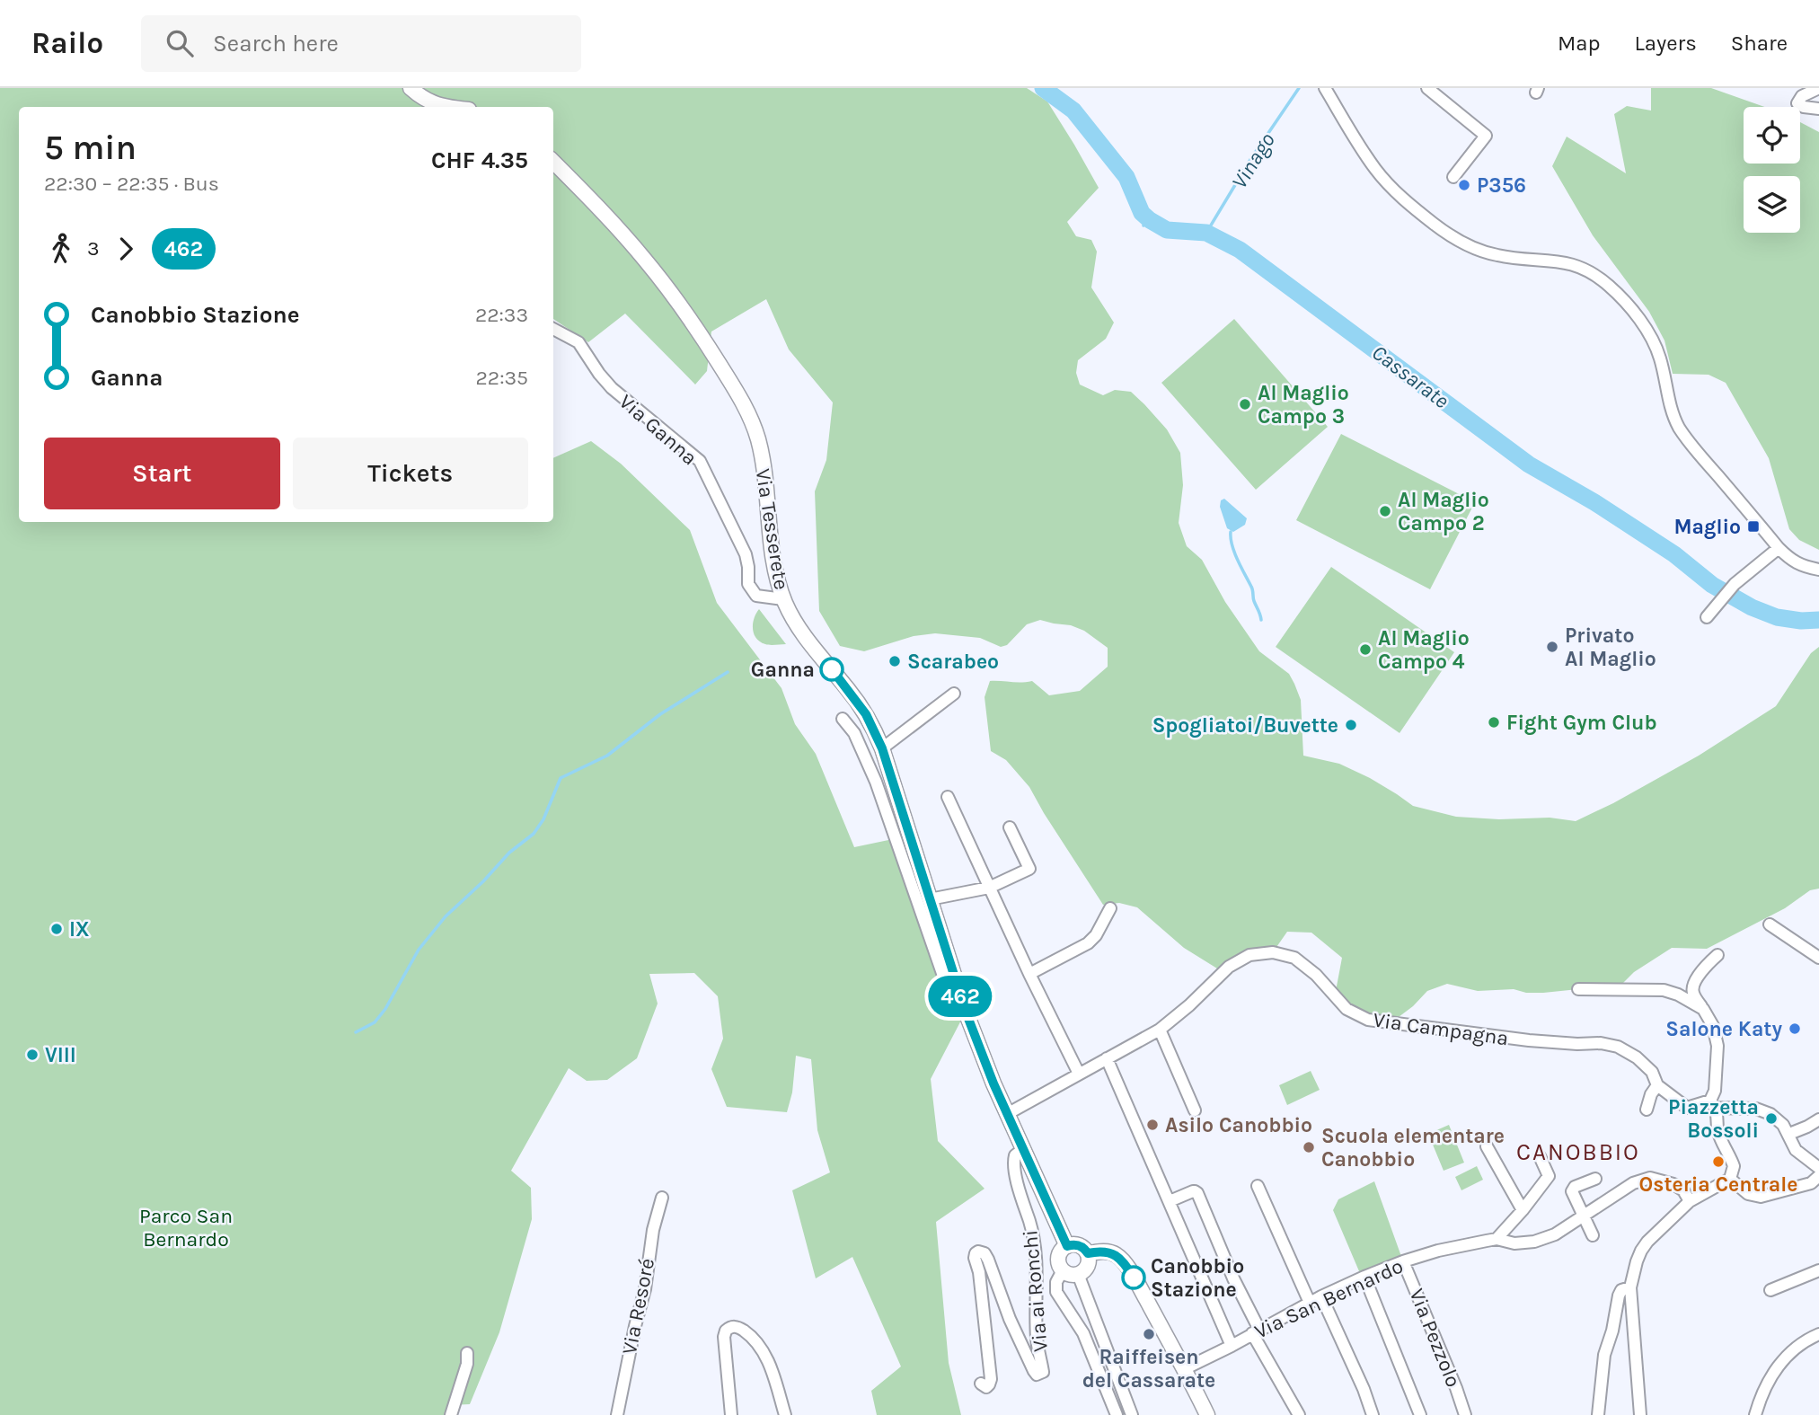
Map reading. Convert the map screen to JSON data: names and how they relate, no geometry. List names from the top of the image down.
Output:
{
  "streets": {
    "main road": ["Via Tesserete"],
    "street": [
      "Via Ganna",
      "Via Campagna",
      "Via ai Ronchi",
      "Via San Bernardo",
      "Via Resoré",
      "Via Pezzolo"
    ]
  },
  "crossings": [
    ["Via Ganna", "Via Tesserete"],
    ["Via Tesserete", "Via Campagna"],
    ["Via Tesserete", "Via ai Ronchi"],
    ["Via San Bernardo", "Via Pezzolo"]
  ],
  "districts": ["CANOBBIO"],
  "water": ["Vinago", "Cassarate"],
  "parks": ["Parco San Bernardo"],
  "places": {
    "other": [
      "P356",
      "Al Maglio Campo 3",
      "Al Maglio Campo 2",
      "Privato Al Maglio",
      "Al Maglio Campo 4",
      "Scarabeo",
      "Ganna",
      "Fight Gym Club",
      "Spogliatoi/Buvette",
      "IX",
      "Salone Katy",
      "VIII",
      "Piazzetta Bossoli",
      "Asilo Canobbio",
      "Scuola elementare Canobbio",
      "Osteria Centrale",
      "Canobbio Stazione",
      "Raiffeisen del Cassarate"
    ],
    "transit": ["Maglio"]
  },
  "lines": ["bus line 462"],
  "page": {
    "header": "Railo",
    "search": "Search here",
    "nav": ["Map", "Layers", "Share"],
    "on_map": "462",
    "heading": ["5 min", "22:30 – 22:35 · Bus", "CHF 4.35"],
    "legs": ["3", "462"],
    "list": [
      {
        "name": "Canobbio Stazione",
        "value": "22:33"
      },
      {
        "name": "Ganna",
        "value": "22:35"
      }
    ],
    "buttons": ["Start", "Tickets"]
  }
}
